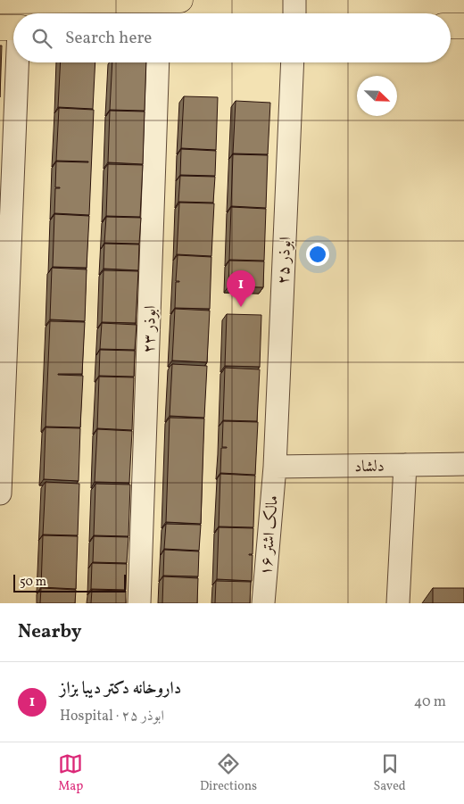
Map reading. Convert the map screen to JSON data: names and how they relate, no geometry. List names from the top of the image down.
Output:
{
  "streets": {
    "street": [
      "ابوذر ۲۵",
      "ابوذر ۲۳",
      "دلشاد",
      "مالک اشتر ۱۶"
    ]
  },
  "crossings": [
    ["ابوذر ۲۵", "دلشاد"],
    ["ابوذر ۲۵", "مالک اشتر ۱۶"],
    ["دلشاد", "مالک اشتر ۱۶"]
  ],
  "scale_bar": "50 m",
  "north": "bottom right",
  "page": {
    "search": "Search here",
    "pins": "1",
    "scale": "50 m",
    "heading": "Nearby",
    "list": [
      {
        "mark": "1",
        "name": "داروخانه دکتر دیبا بزاز",
        "note": "Hospital · ابوذر ۲۵",
        "value": "40 m"
      }
    ],
    "nav": ["Map", "Directions", "Saved"]
  }
}
